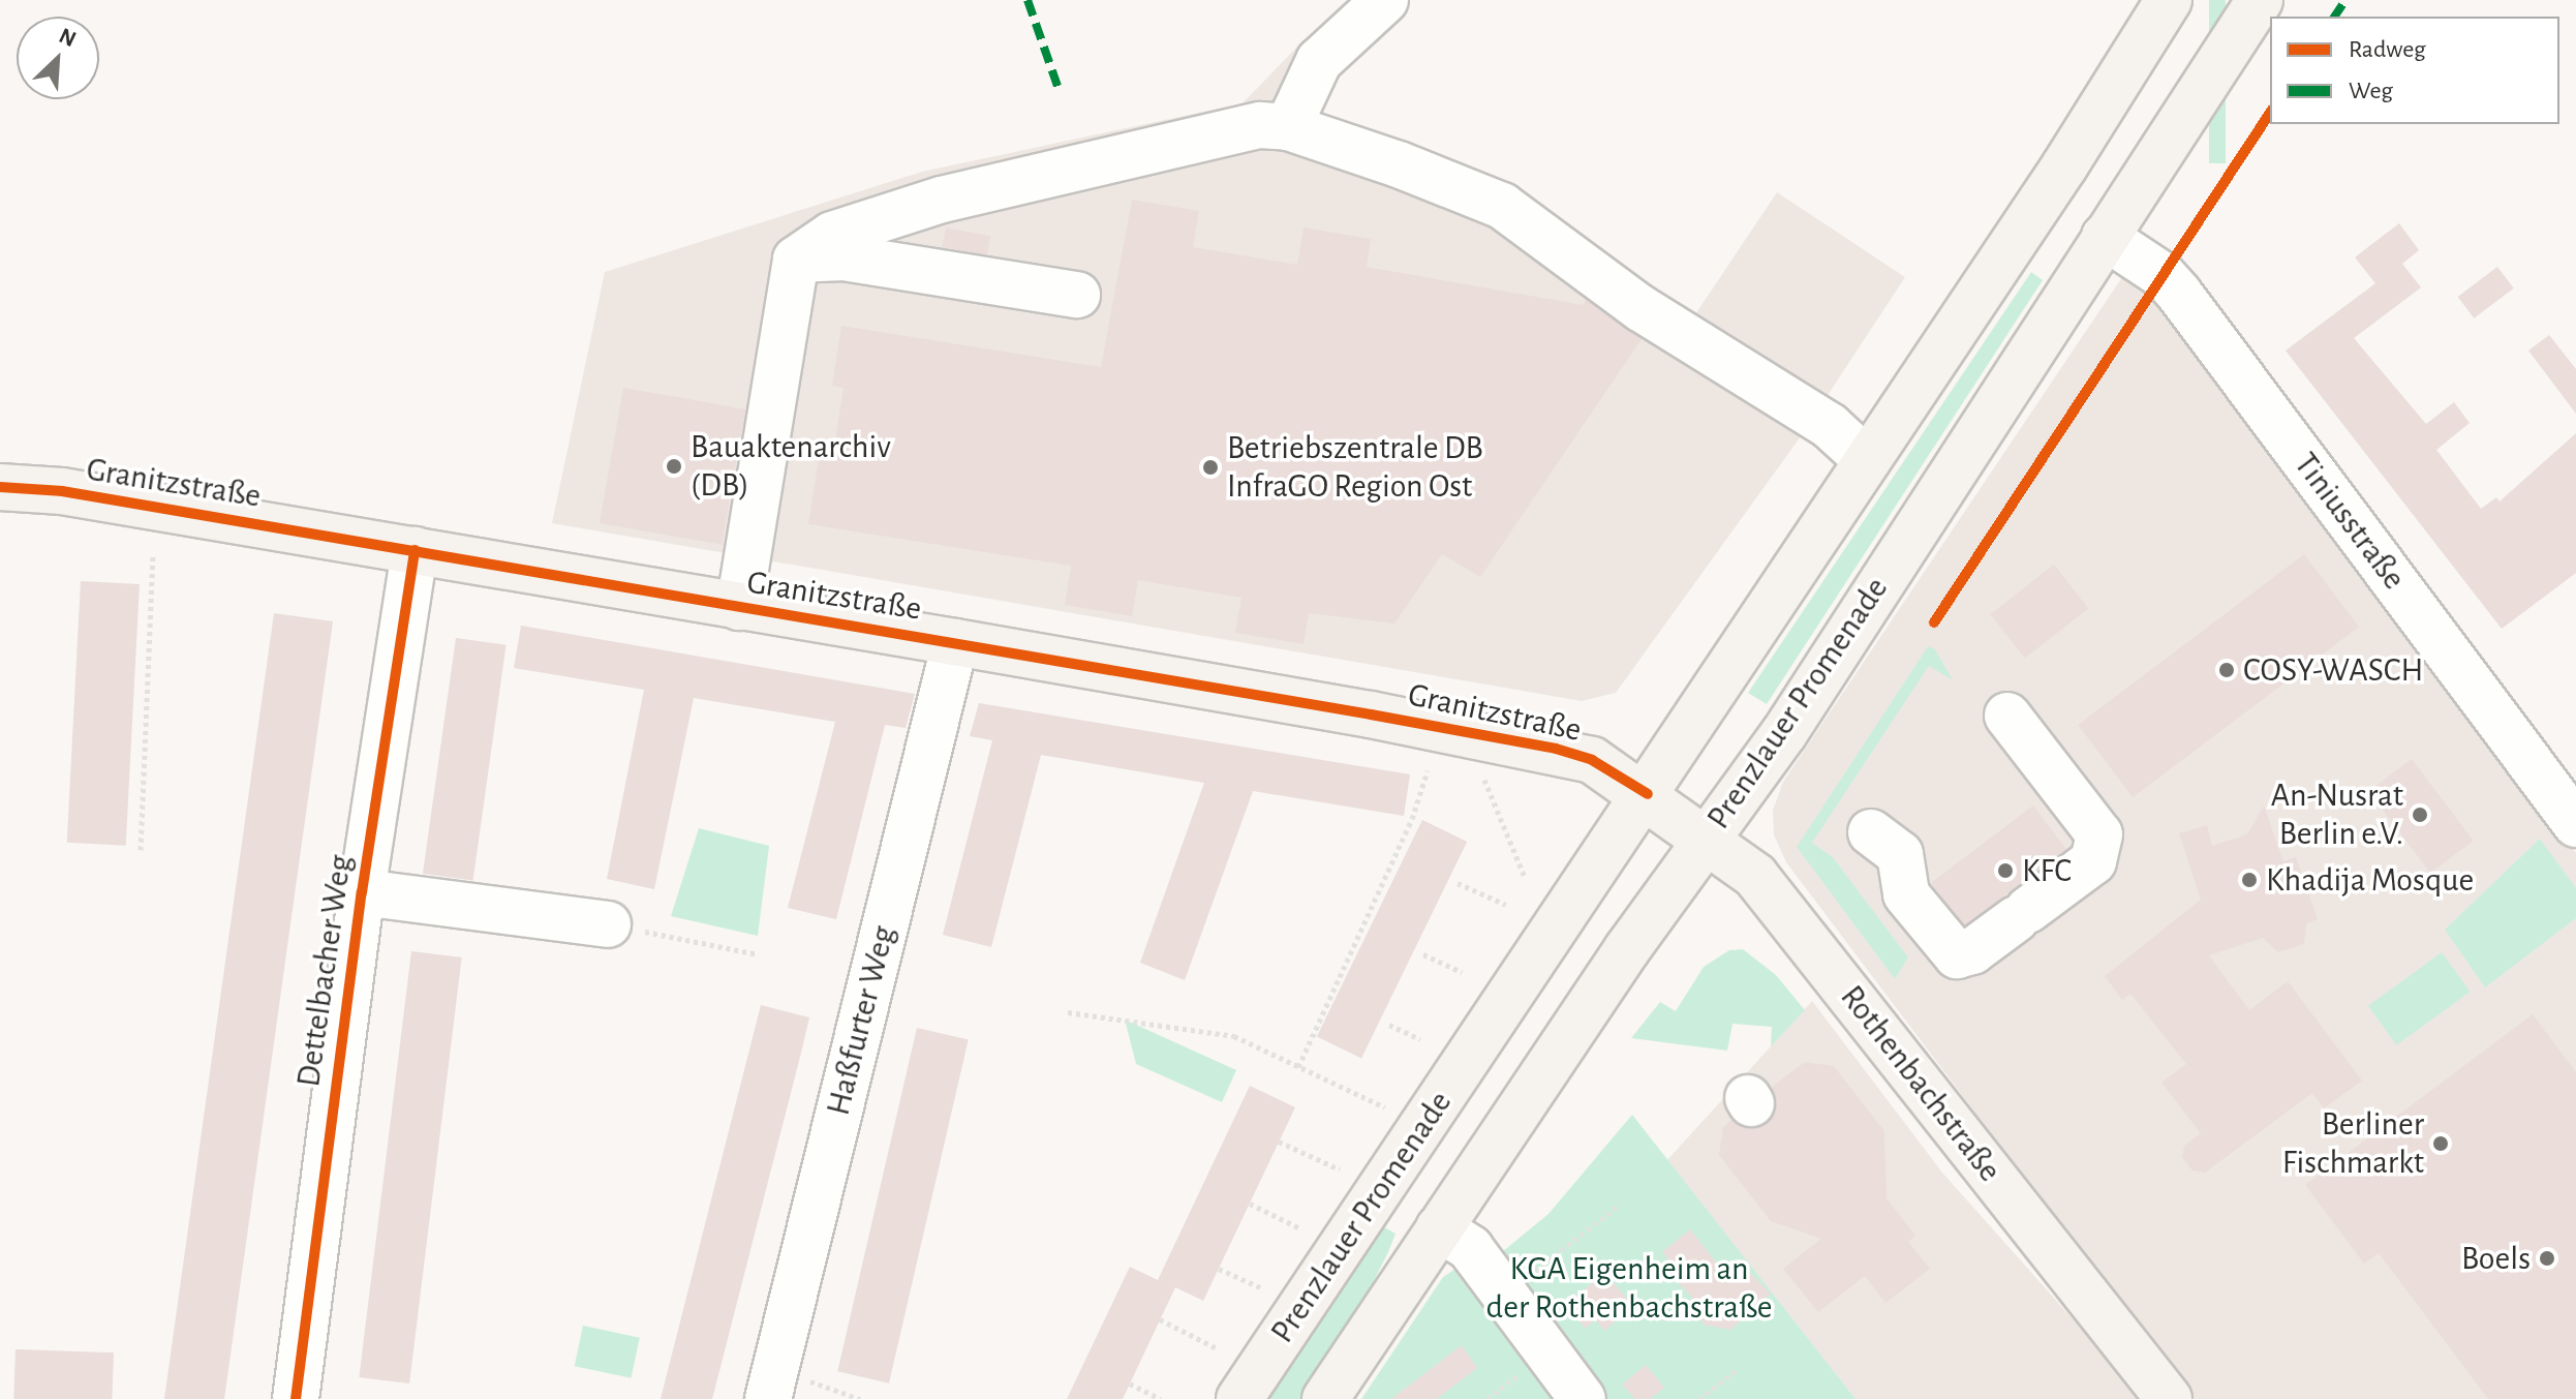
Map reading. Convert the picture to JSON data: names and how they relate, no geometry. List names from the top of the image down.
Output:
{
  "streets": {
    "main road": ["Granitzstraße", "Prenzlauer Promenade", "Rothenbachstraße"],
    "street": ["Tiniusstraße", "Dettelbacher Weg", "Haßfurter Weg"]
  },
  "crossings": [
    ["Granitzstraße", "Prenzlauer Promenade"],
    ["Granitzstraße", "Dettelbacher Weg"],
    ["Granitzstraße", "Haßfurter Weg"],
    ["Granitzstraße", "Rothenbachstraße"],
    ["Tiniusstraße", "Prenzlauer Promenade"],
    ["Prenzlauer Promenade", "Rothenbachstraße"]
  ],
  "parks": ["KGA Eigenheim an der Rothenbachstraße"],
  "places": [
    "Bauaktenarchiv (DB)",
    "Betriebszentrale DB InfraGO Region Ost",
    "COSY-WASCH",
    "An-Nusrat Berlin e.V.",
    "KFC",
    "Khadija Mosque",
    "Berliner Fischmarkt",
    "Boels"
  ],
  "legend": ["Radweg", "Weg"],
  "north": "top right"
}
